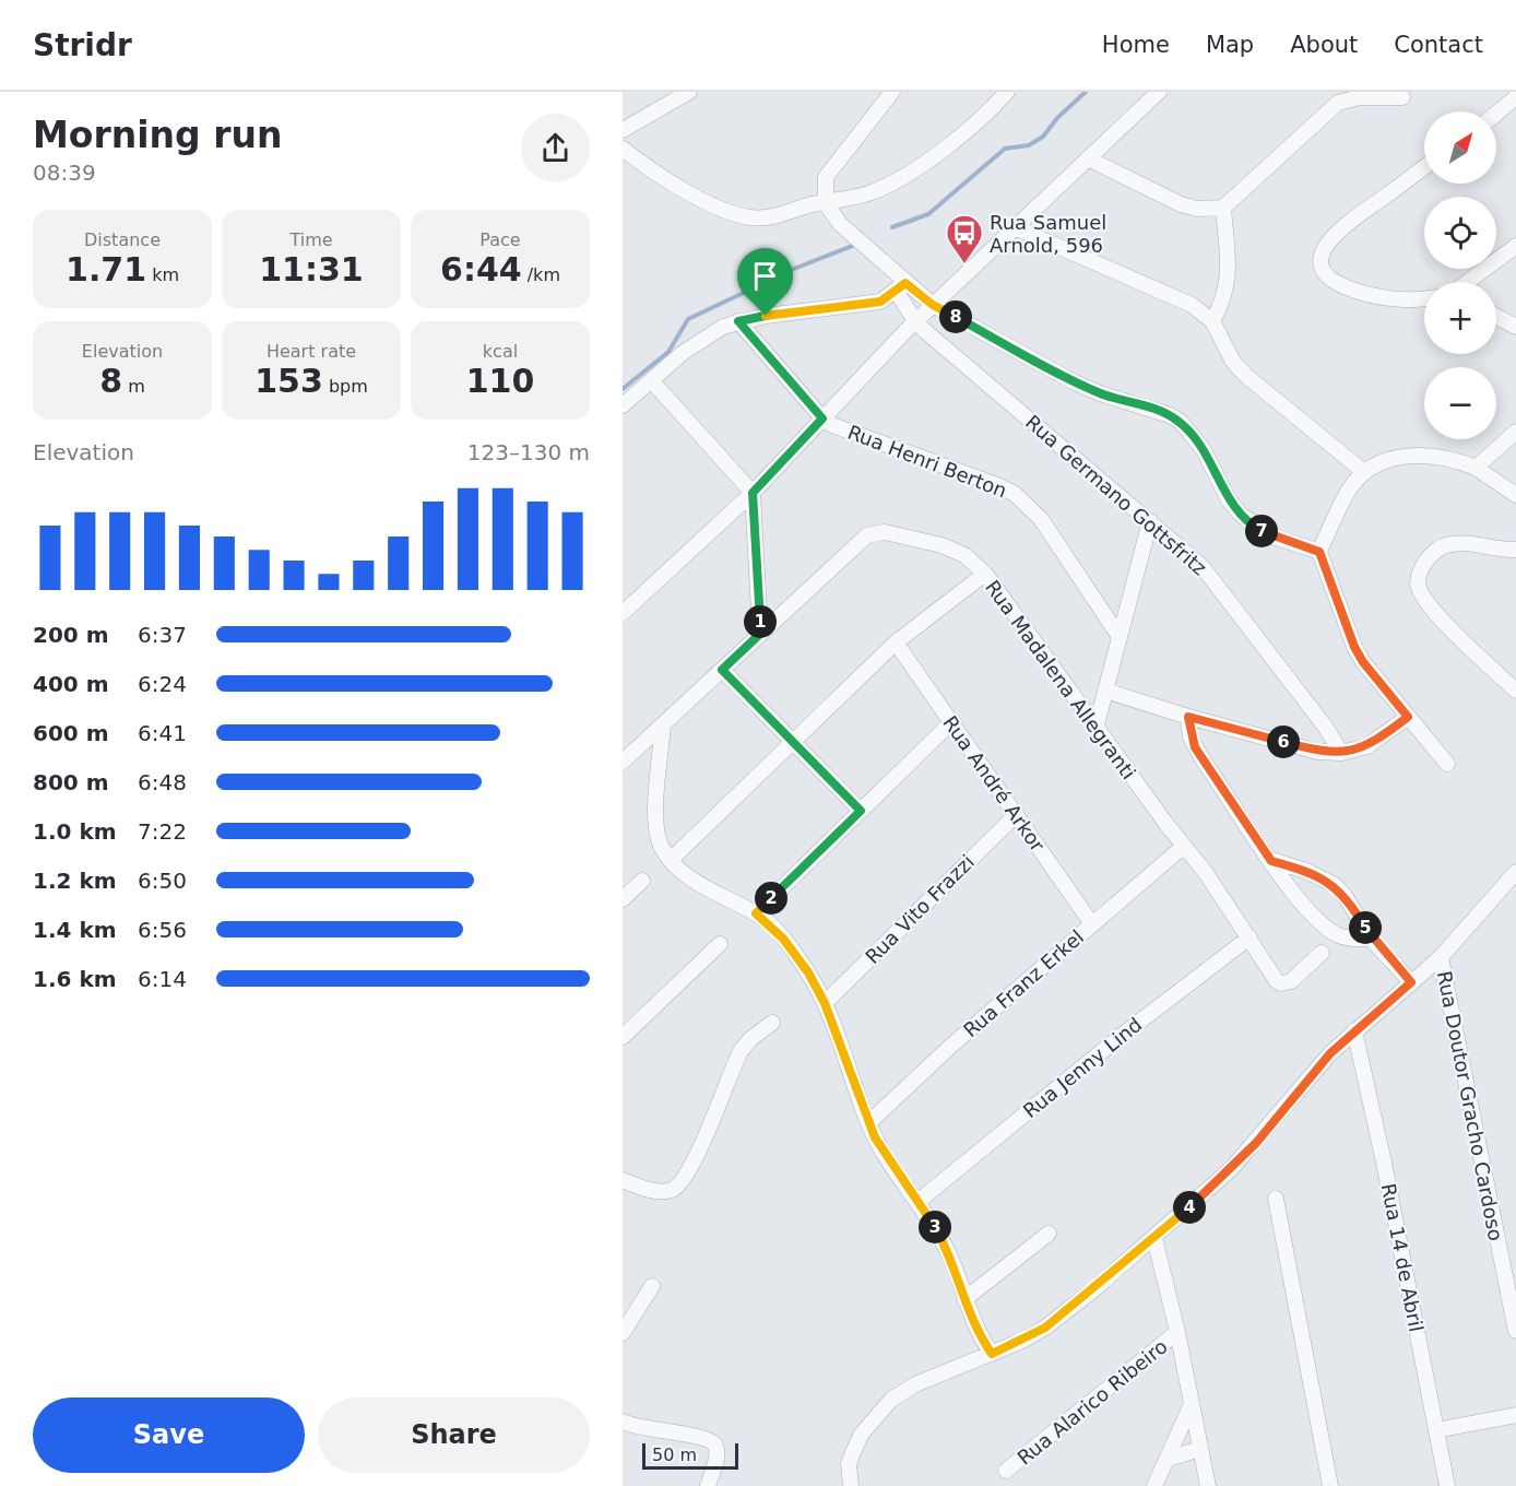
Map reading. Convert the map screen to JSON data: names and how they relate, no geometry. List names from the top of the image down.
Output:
{
  "streets": {
    "street": [
      "Rua Henri Berton",
      "Rua Germano Gottsfritz",
      "Rua Madalena Allegranti",
      "Rua André Arkor",
      "Rua Vito Frazzi",
      "Rua Franz Erkel",
      "Rua Jenny Lind",
      "Rua Doutor Gracho Cardoso",
      "Rua 14 de Abril",
      "Rua Alarico Ribeiro"
    ]
  },
  "crossings": [
    ["Rua Madalena Allegranti", "Rua Franz Erkel"],
    ["Rua Madalena Allegranti", "Rua Jenny Lind"],
    ["Rua André Arkor", "Rua Vito Frazzi"],
    ["Rua André Arkor", "Rua Franz Erkel"]
  ],
  "places": {
    "bus stop": ["Rua Samuel Arnold, 596"]
  },
  "scale_bar": "50 m",
  "north": "top right",
  "page": {
    "header": "Stridr",
    "nav": [
      "Home",
      "Map",
      "About",
      "Contact"
    ],
    "heading": ["Morning run", "08:39"],
    "map_buttons": ["+", "−"],
    "stats": [
      ["Distance", "1.71 km"],
      ["Time", "11:31"],
      ["Pace", "6:44 /km"],
      ["Elevation", "8 m"],
      ["Heart rate", "153 bpm"],
      ["kcal", "110"]
    ],
    "pins": [
      "8",
      "7",
      "1",
      "6",
      "2",
      "5",
      "4",
      "3"
    ],
    "chart": ["Elevation", "123–130 m"],
    "list": [
      {
        "name": "200 m",
        "note": "6:37"
      },
      {
        "name": "400 m",
        "note": "6:24"
      },
      {
        "name": "600 m",
        "note": "6:41"
      },
      {
        "name": "800 m",
        "note": "6:48"
      },
      {
        "name": "1.0 km",
        "note": "7:22"
      },
      {
        "name": "1.2 km",
        "note": "6:50"
      },
      {
        "name": "1.4 km",
        "note": "6:56"
      },
      {
        "name": "1.6 km",
        "note": "6:14"
      }
    ],
    "buttons": ["Save", "Share"],
    "scale": "50 m"
  }
}
